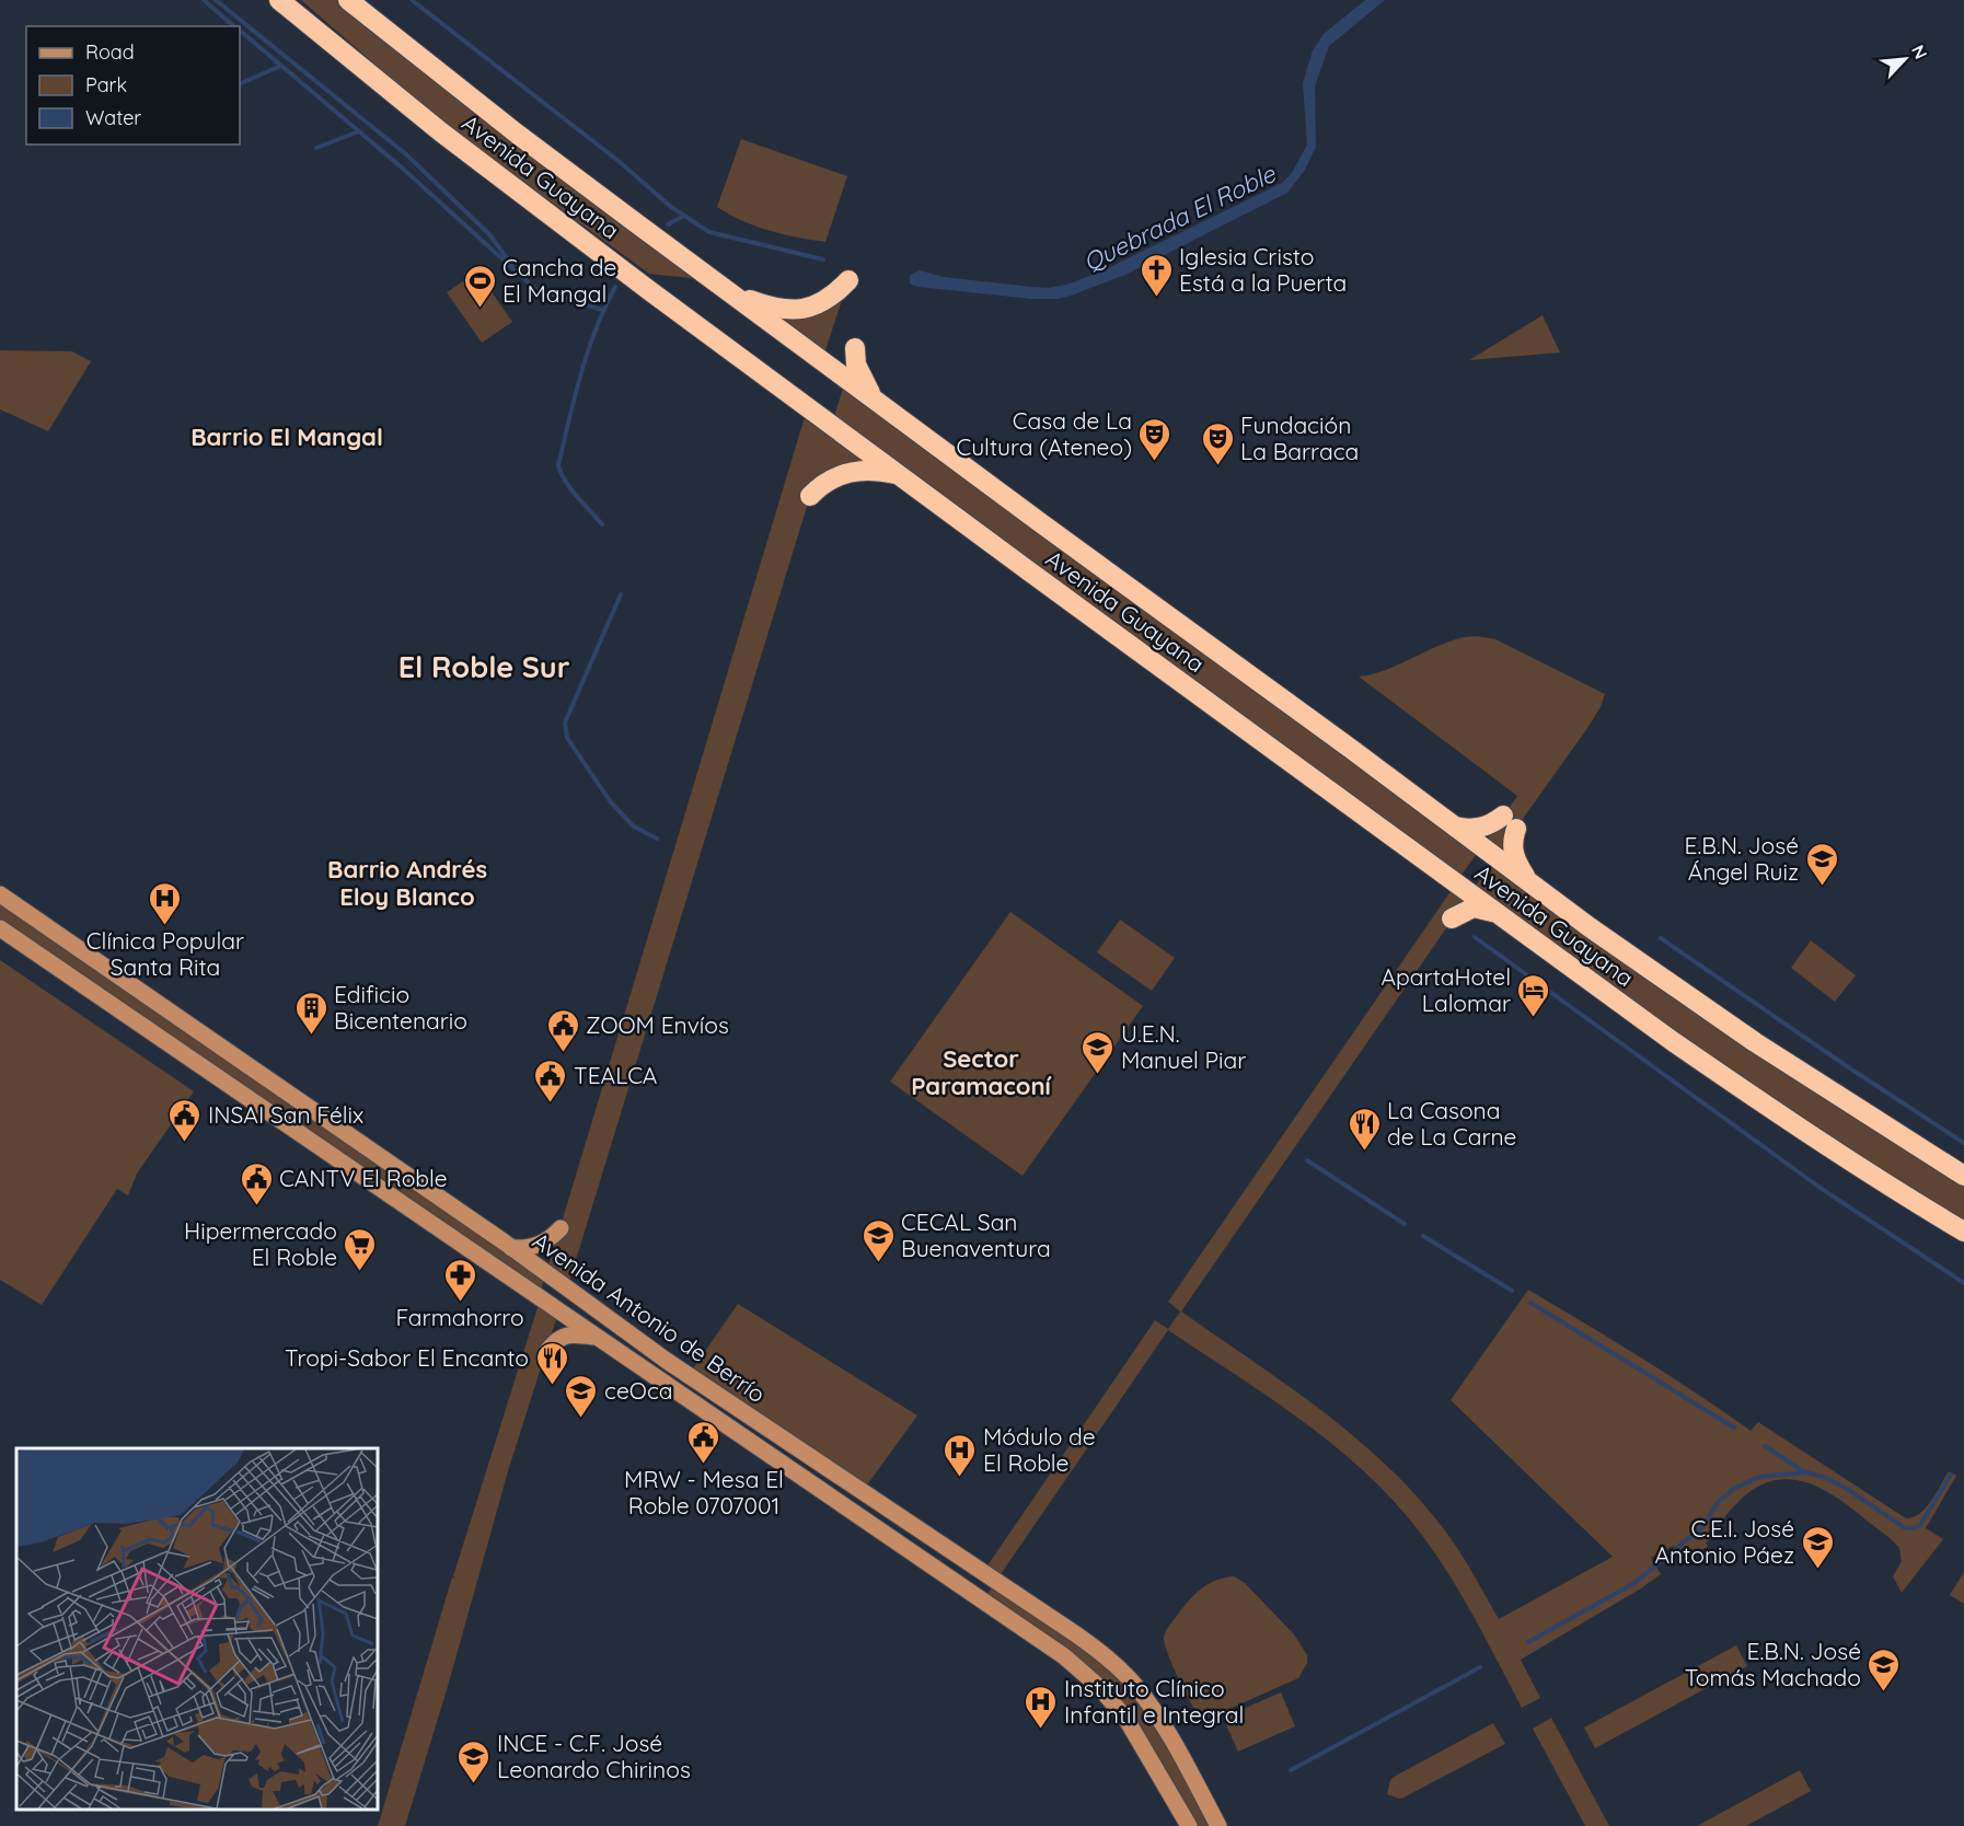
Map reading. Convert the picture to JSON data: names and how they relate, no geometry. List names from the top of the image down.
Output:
{
  "streets": {
    "highway": ["Avenida Guayana"],
    "street": ["Avenida Antonio de Berrío"]
  },
  "districts": [
    "Barrio El Mangal",
    "El Roble Sur",
    "Barrio Andrés Eloy Blanco",
    "Sector Paramaconí"
  ],
  "water": ["Quebrada El Roble"],
  "places": {
    "church": ["Iglesia Cristo Está a la Puerta"],
    "sports": ["Cancha de El Mangal"],
    "theatre": ["Casa de La Cultura (Ateneo)", "Fundación La Barraca"],
    "school or university": [
      "E.B.N. José Ángel Ruiz",
      "U.E.N. Manuel Piar",
      "CECAL San Buenaventura",
      "ceOca",
      "C.E.I. José Antonio Páez",
      "E.B.N. José Tomás Machado",
      "INCE - C.F. José Leonardo Chirinos"
    ],
    "hospital": ["Clínica Popular Santa Rita", "Módulo de El Roble", "Instituto Clínico Infantil e Integral"],
    "hotel": ["ApartaHotel Lalomar"],
    "building": ["Edificio Bicentenario"],
    "public building": [
      "ZOOM Envíos",
      "TEALCA",
      "INSAI San Félix",
      "CANTV El Roble",
      "MRW - Mesa El Roble 0707001"
    ],
    "restaurant": ["La Casona de La Carne", "Tropi-Sabor El Encanto"],
    "supermarket": ["Hipermercado El Roble"],
    "pharmacy": ["Farmahorro"]
  },
  "legend": ["Road", "Park", "Water"],
  "north": "top right"
}
